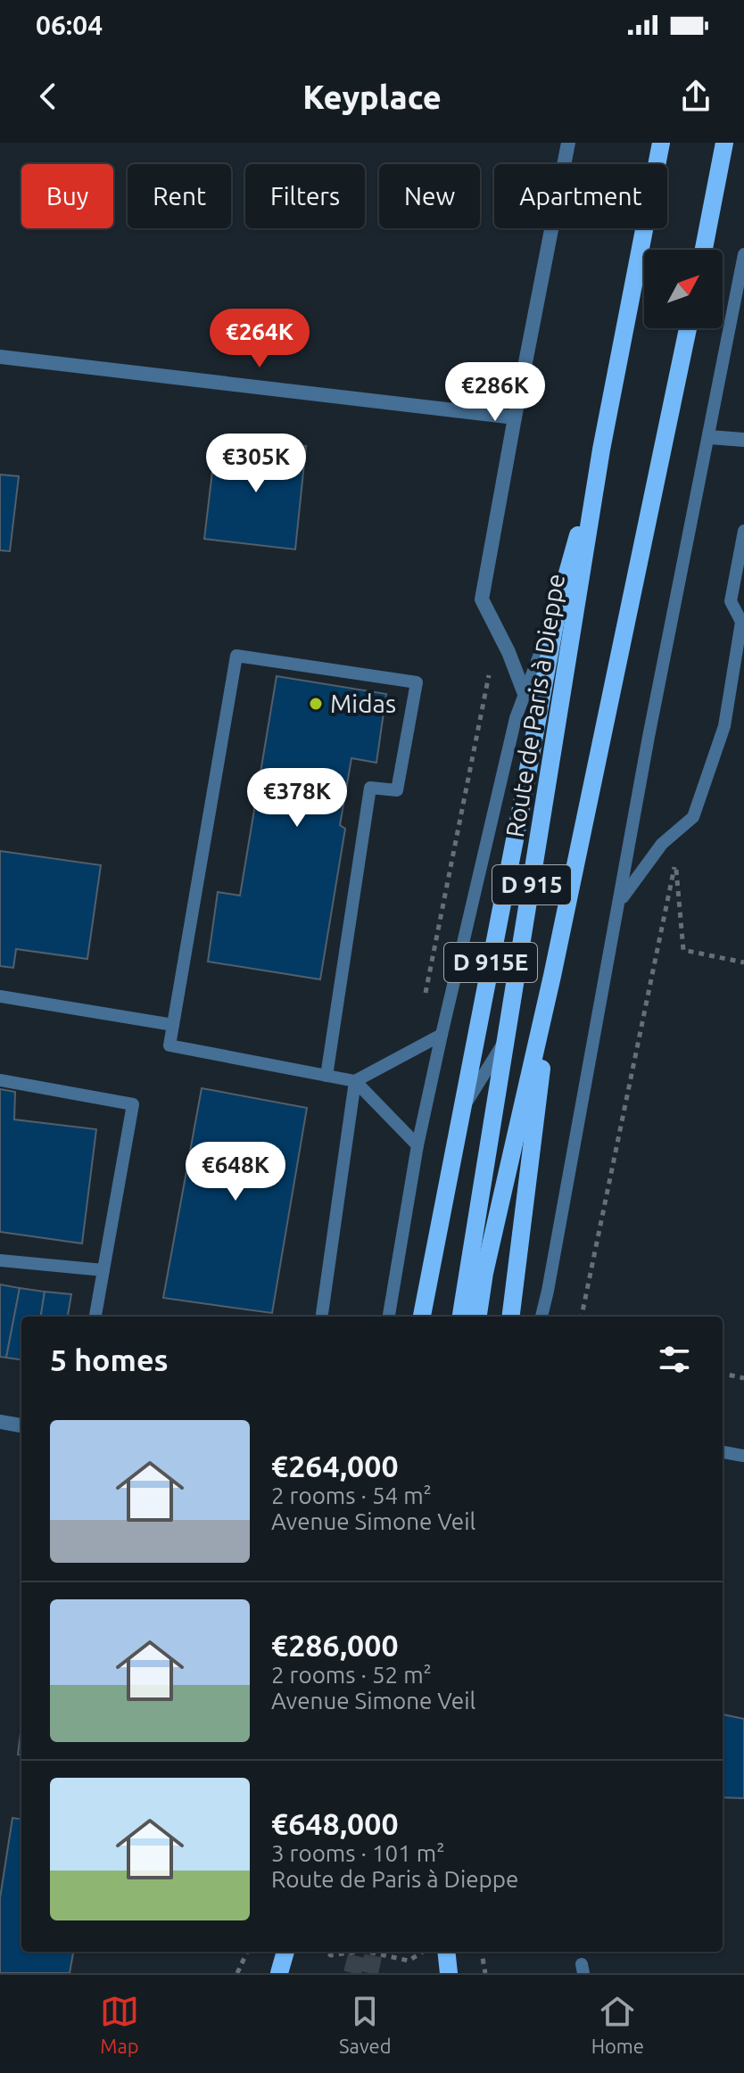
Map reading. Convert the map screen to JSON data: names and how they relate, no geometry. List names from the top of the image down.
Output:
{
  "streets": {
    "main road": ["Route de Paris à Dieppe", "D 915", "D 915E"]
  },
  "crossings": [
    ["Route de Paris à Dieppe", "D 915E"],
    ["D 915", "D 915E"]
  ],
  "places": ["Midas"],
  "north": "top right",
  "page": {
    "status": "06:04",
    "header": "Keyplace",
    "chip": [
      "Buy",
      "Rent",
      "Filters",
      "New",
      "Apartment"
    ],
    "price": [
      "€264K",
      "€286K",
      "€305K",
      "€378K",
      "€648K"
    ],
    "heading": "5 homes",
    "list": [
      {
        "name": "€264,000",
        "note": "2 rooms · 54 m² · Avenue Simone Veil"
      },
      {
        "name": "€286,000",
        "note": "2 rooms · 52 m² · Avenue Simone Veil"
      },
      {
        "name": "€648,000",
        "note": "3 rooms · 101 m² · Route de Paris à Dieppe"
      }
    ],
    "tabs": ["Map", "Saved", "Home"]
  }
}
